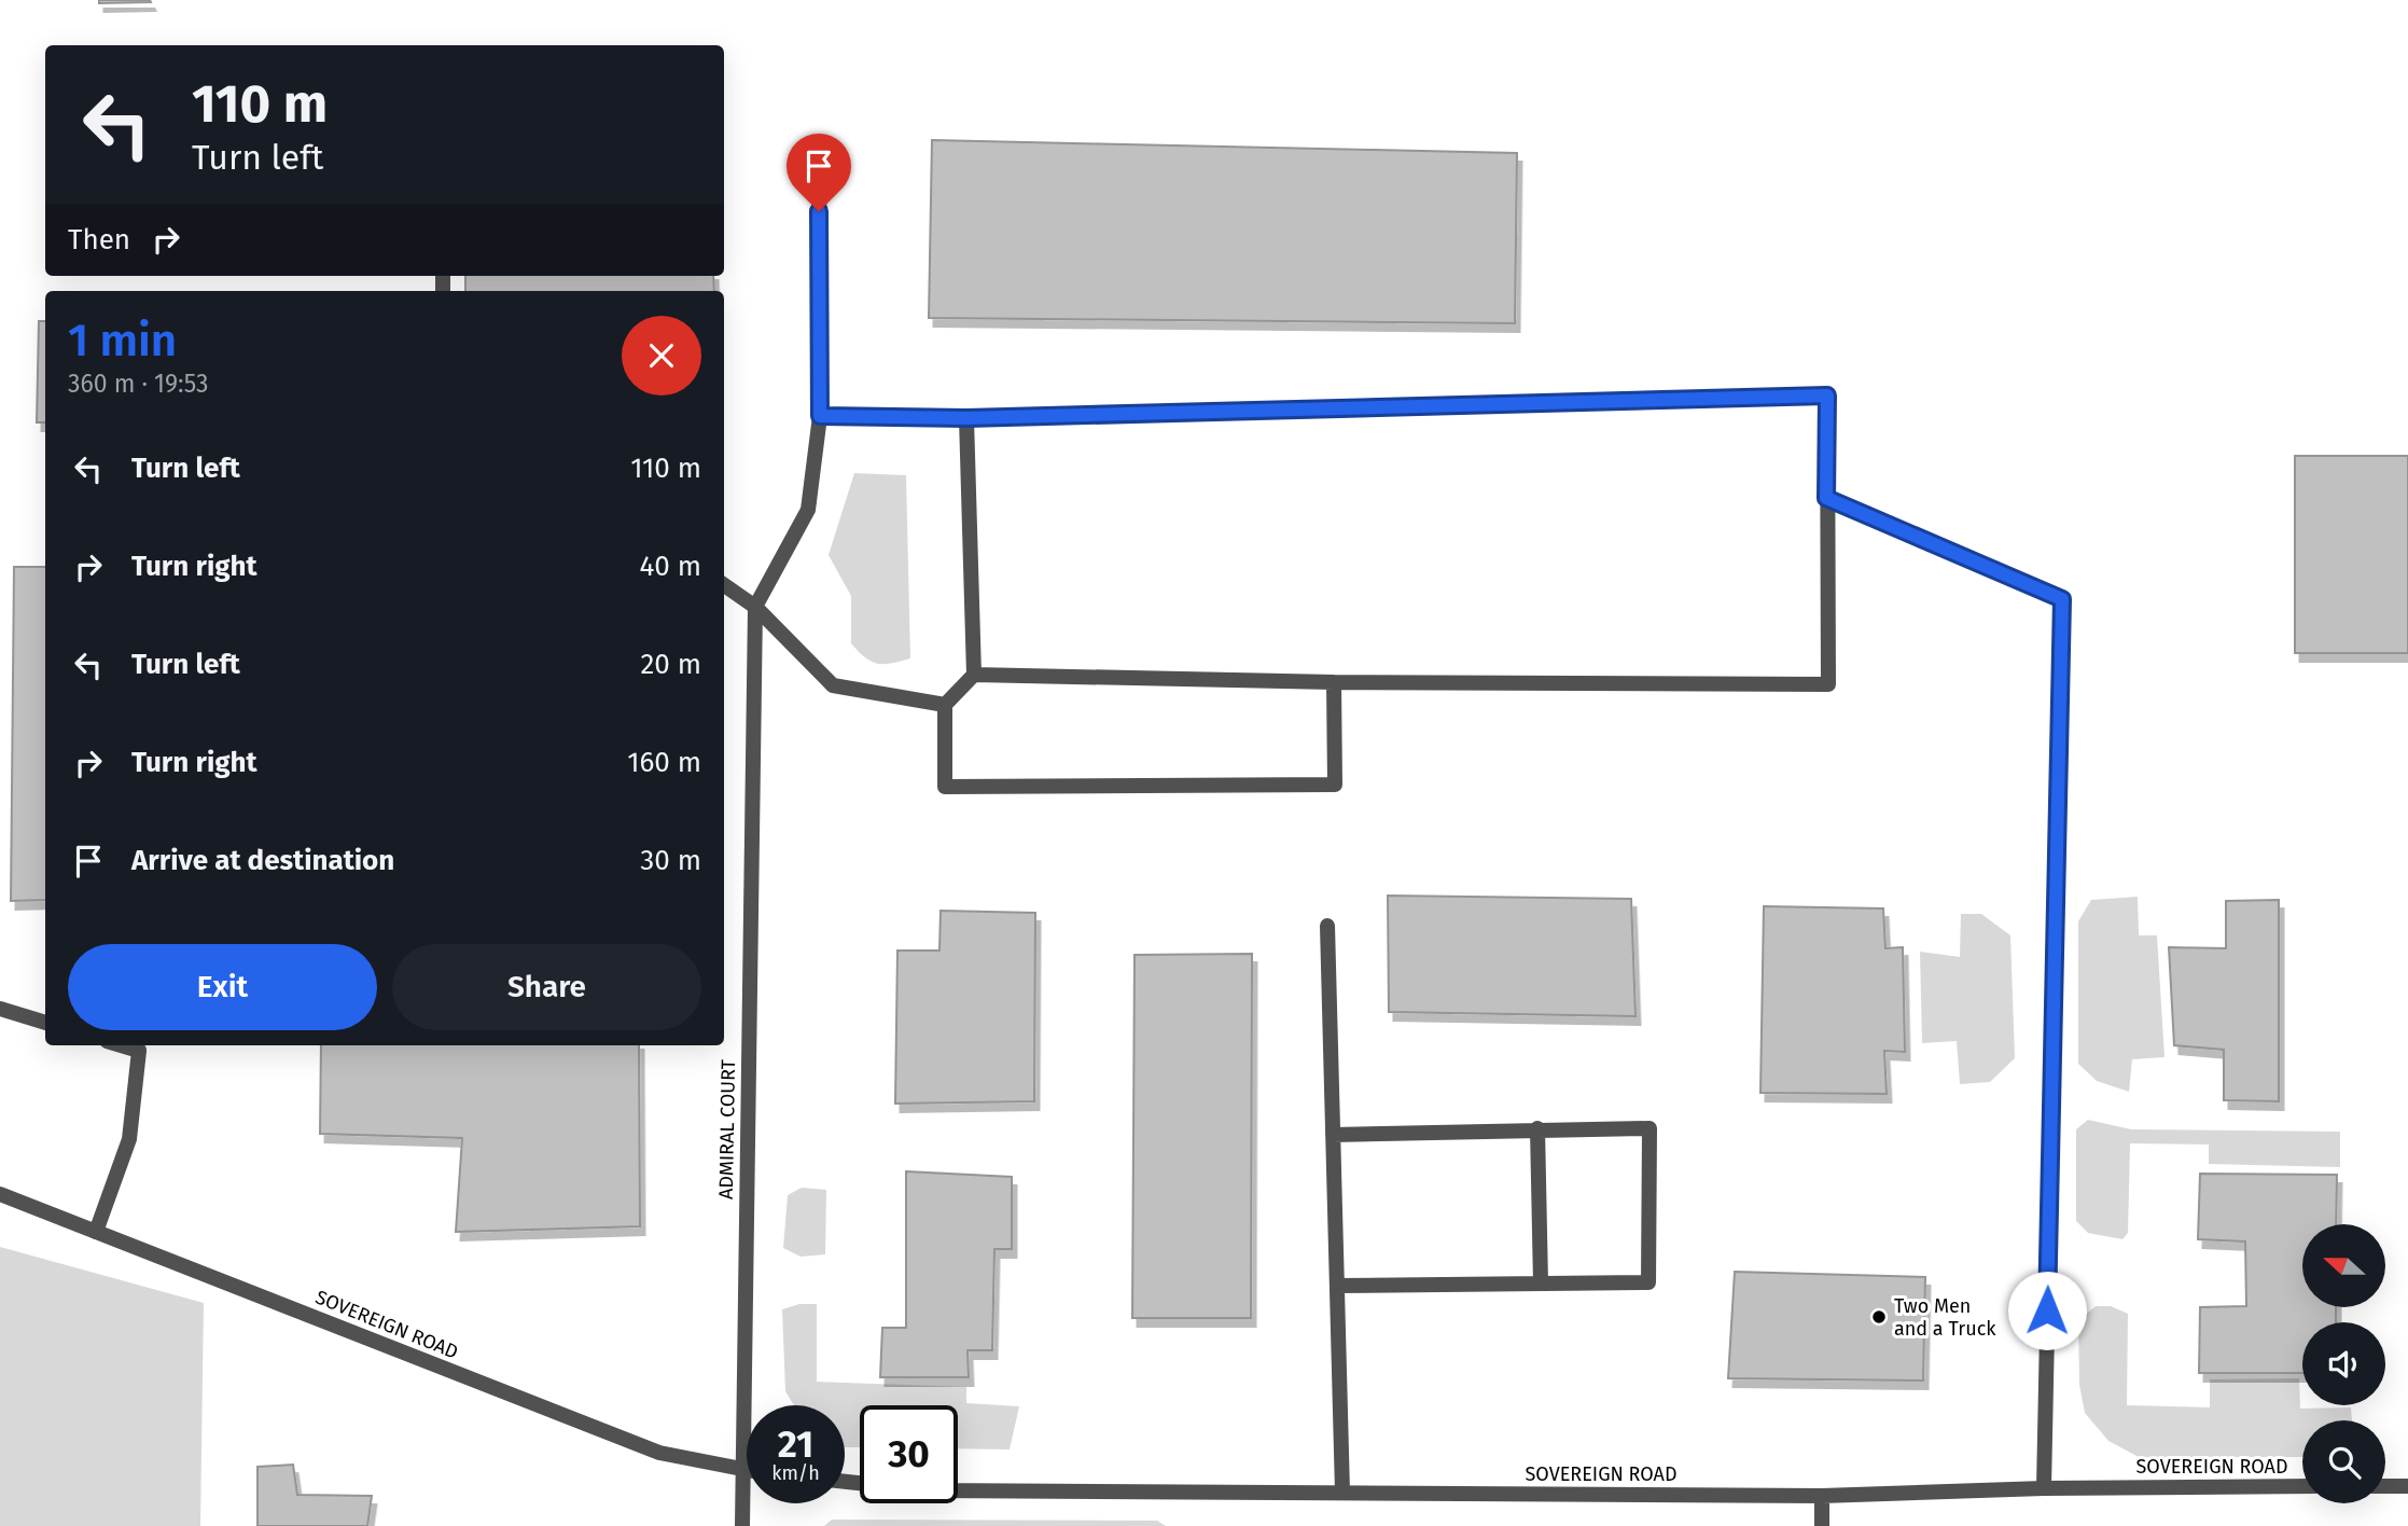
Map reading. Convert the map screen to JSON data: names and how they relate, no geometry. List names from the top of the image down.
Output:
{
  "streets": {
    "street": ["ADMIRAL COURT", "SOVEREIGN ROAD"]
  },
  "crossings": [
    ["ADMIRAL COURT", "SOVEREIGN ROAD"]
  ],
  "places": ["Two Men and a Truck"],
  "north": "left",
  "page": {
    "turn": ["110 m", "Turn left"],
    "then": "Then",
    "heading": ["1 min", "360 m · 19:53"],
    "list": [
      {
        "name": "Turn left",
        "value": "110 m"
      },
      {
        "name": "Turn right",
        "value": "40 m"
      },
      {
        "name": "Turn left",
        "value": "20 m"
      },
      {
        "name": "Turn right",
        "value": "160 m"
      },
      {
        "name": "Arrive at destination",
        "value": "30 m"
      }
    ],
    "buttons": ["Exit", "Share"],
    "speed": "21 km/h",
    "limit": "30"
  }
}
